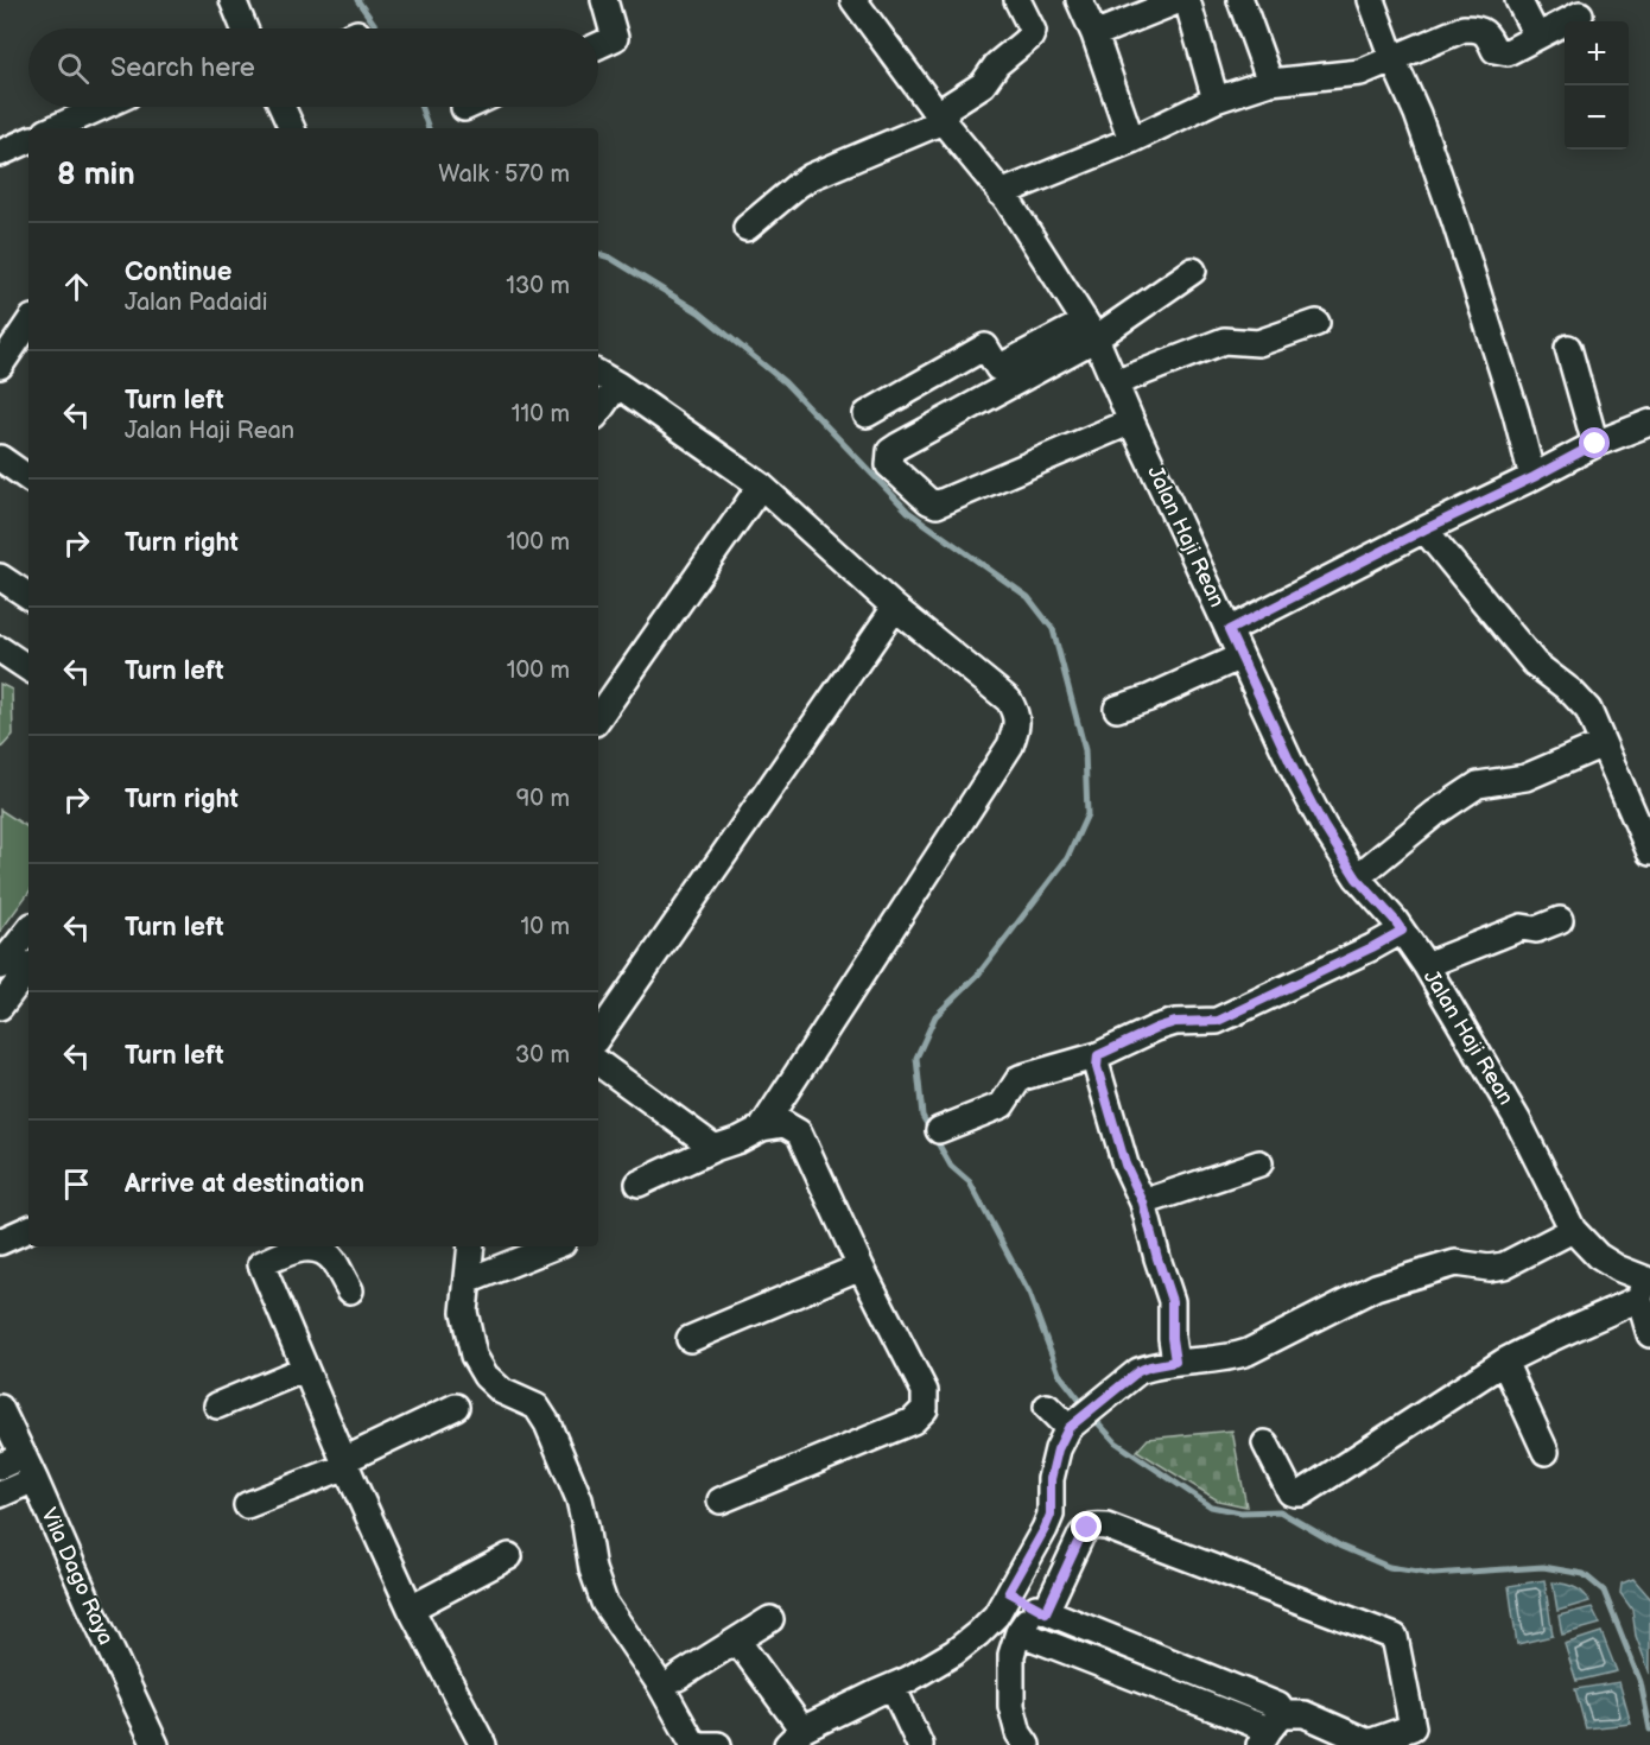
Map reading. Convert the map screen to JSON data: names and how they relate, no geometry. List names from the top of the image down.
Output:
{
  "streets": {
    "street": ["Jalan Haji Rean", "Vila Dago Raya"]
  },
  "page": {
    "map_buttons": ["+", "−"],
    "search": "Search here",
    "heading": ["8 min", "Walk · 570 m"],
    "list": [
      ["Continue", "Jalan Padaidi", "130 m"],
      ["Turn left", "Jalan Haji Rean", "110 m"],
      ["Turn right", "100 m"],
      ["Turn left", "100 m"],
      ["Turn right", "90 m"],
      ["Turn left", "10 m"],
      ["Turn left", "30 m"],
      "Arrive at destination"
    ]
  }
}
